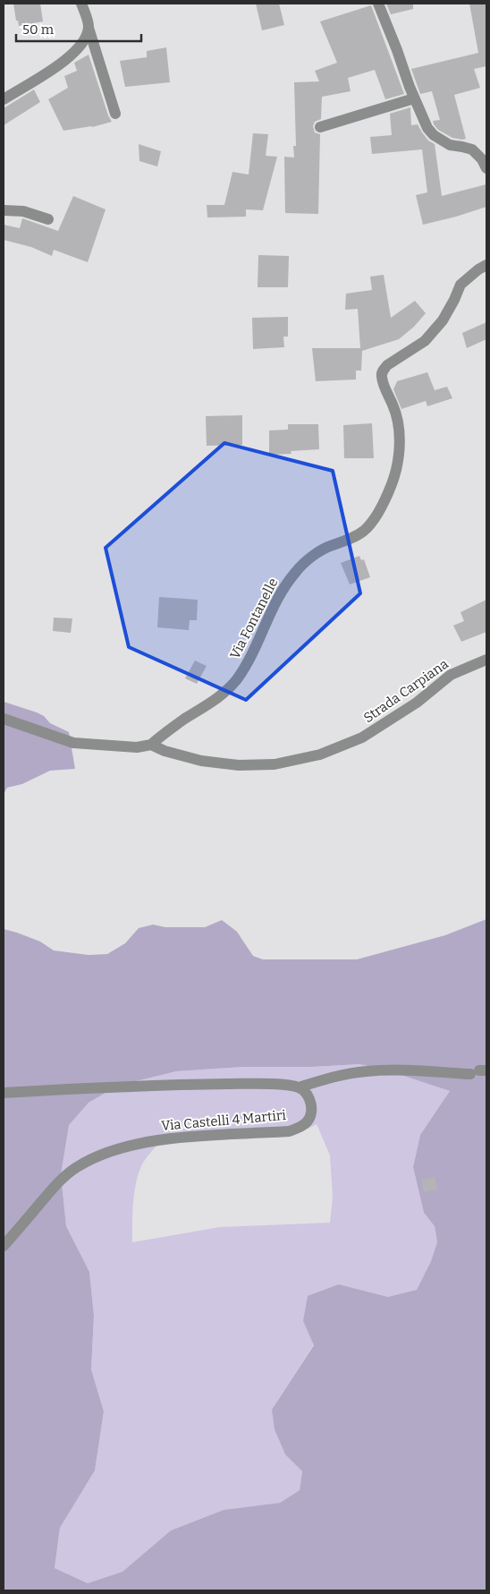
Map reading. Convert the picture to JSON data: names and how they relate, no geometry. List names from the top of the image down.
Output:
{
  "streets": {
    "street": ["Via Fontanelle", "Strada Carpiana", "Via Castelli 4 Martiri"]
  },
  "crossings": [
    ["Via Fontanelle", "Strada Carpiana"]
  ],
  "scale_bar": "50 m"
}
